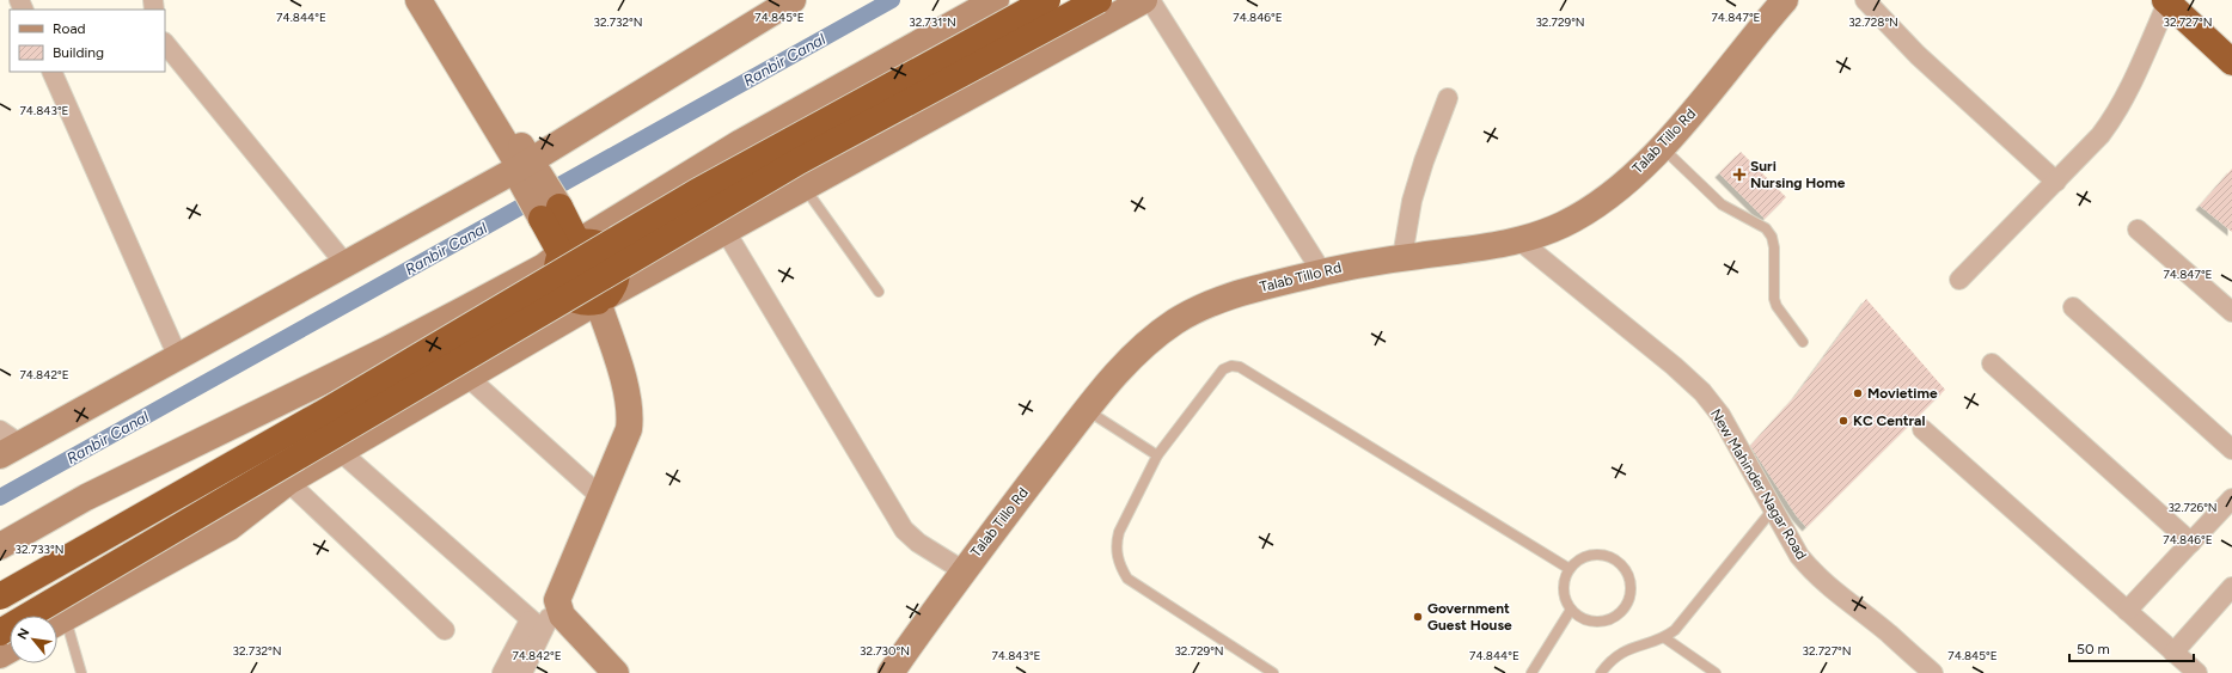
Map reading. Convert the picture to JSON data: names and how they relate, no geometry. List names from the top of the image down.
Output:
{
  "streets": {
    "street": ["Talab Tillo Rd", "New Mahinder Nagar Road"]
  },
  "crossings": [
    ["Talab Tillo Rd", "New Mahinder Nagar Road"]
  ],
  "water": ["Ranbir Canal"],
  "places": {
    "health": ["Suri Nursing Home"],
    "other": ["Movietime", "KC Central", "Government Guest House"]
  },
  "legend": ["Road", "Building"],
  "scale_bar": "50 m",
  "north": "top left",
  "coordinates": [
    "74.846°E",
    "74.844°E",
    "74.845°E",
    "74.847°E",
    "32.732°N",
    "32.731°N",
    "32.728°N",
    "32.727°N",
    "32.729°N",
    "74.843°E",
    "74.842°E",
    "32.726°N",
    "32.733°N",
    "32.730°N"
  ]
}
